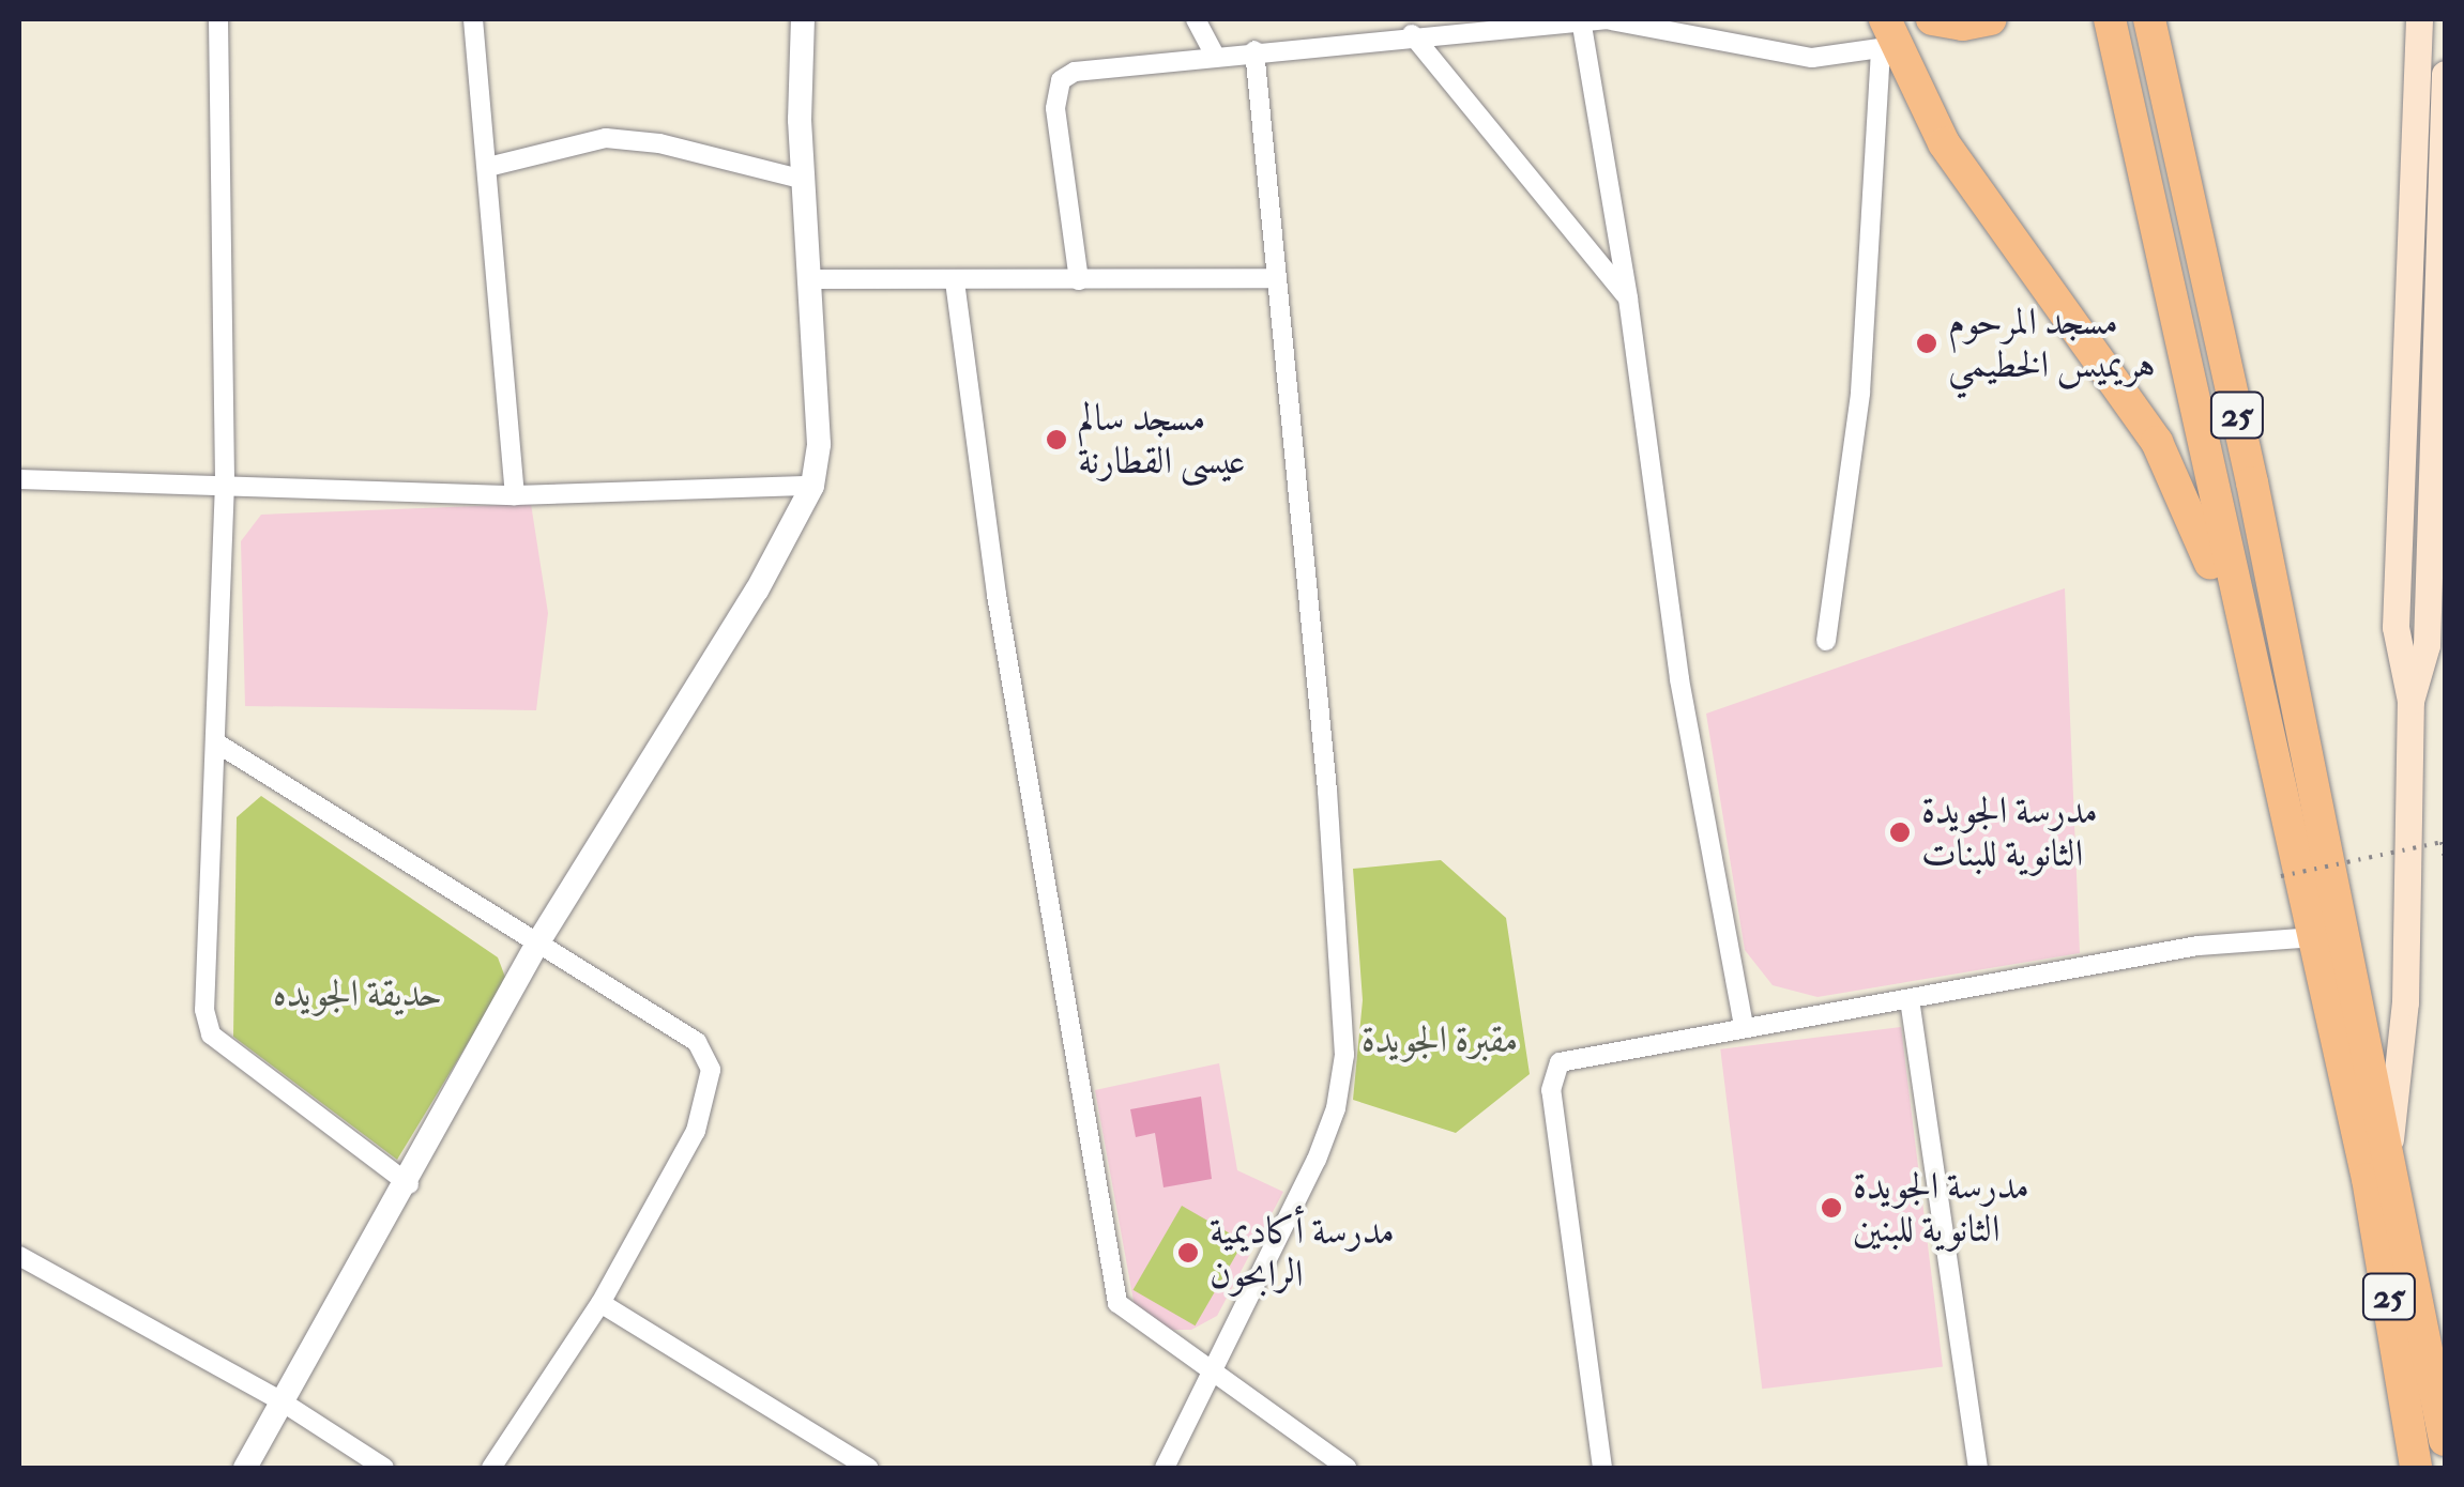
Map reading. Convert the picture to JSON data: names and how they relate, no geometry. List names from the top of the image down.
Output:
{
  "streets": {
    "highway": ["25"]
  },
  "parks": ["حديقة الجويده", "مقبرة الجويدة"],
  "places": [
    "مسجد المرحوم هريميس الخطيمي",
    "مسجد سالم عيسى القطارنة",
    "مدرسة الجويدة الثانوية للبنات",
    "مدرسة الجويدة الثانوية للبنين",
    "مدرسة أكاديمية الرابحون"
  ]
}
